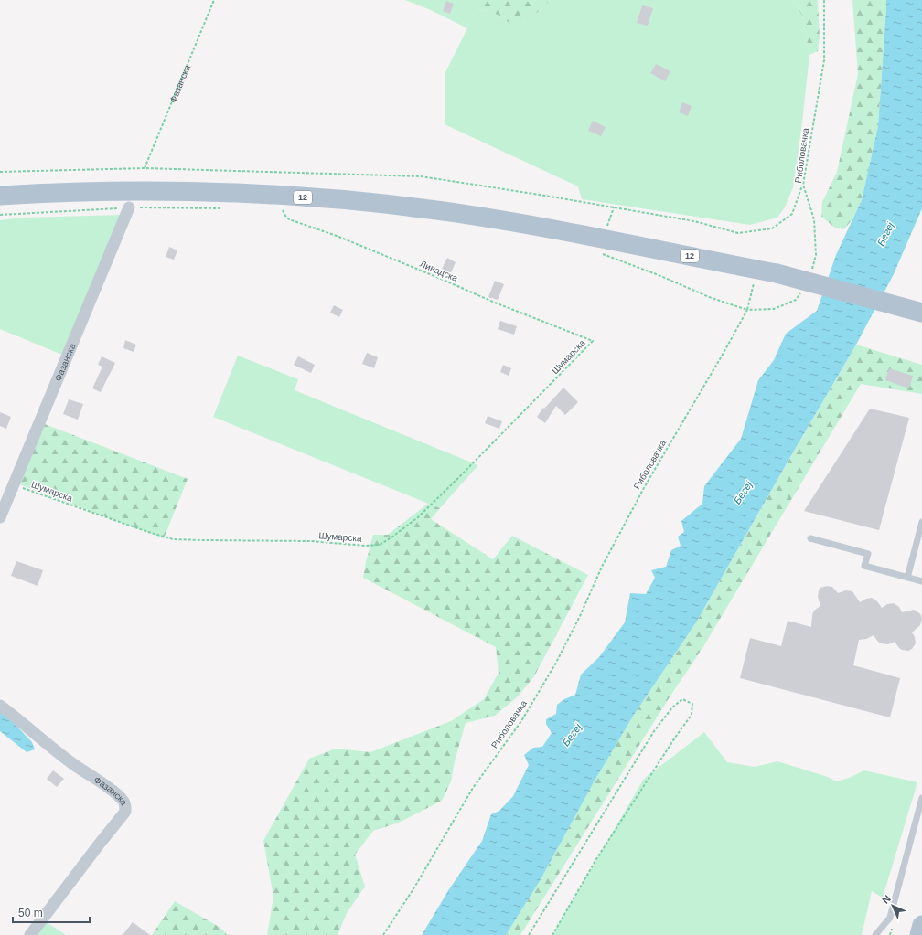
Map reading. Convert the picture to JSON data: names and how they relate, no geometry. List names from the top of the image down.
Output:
{
  "streets": {
    "main road": ["12"],
    "street": ["Фазанска"],
    "path": ["Риболовачка", "Ливадска", "Шумарска"]
  },
  "crossings": [
    ["Фазанска", "Шумарска"],
    ["Риболовачка", "12"],
    ["Ливадска", "Шумарска"]
  ],
  "water": ["Бегеј"],
  "scale_bar": "50 m",
  "north": "top left"
}
